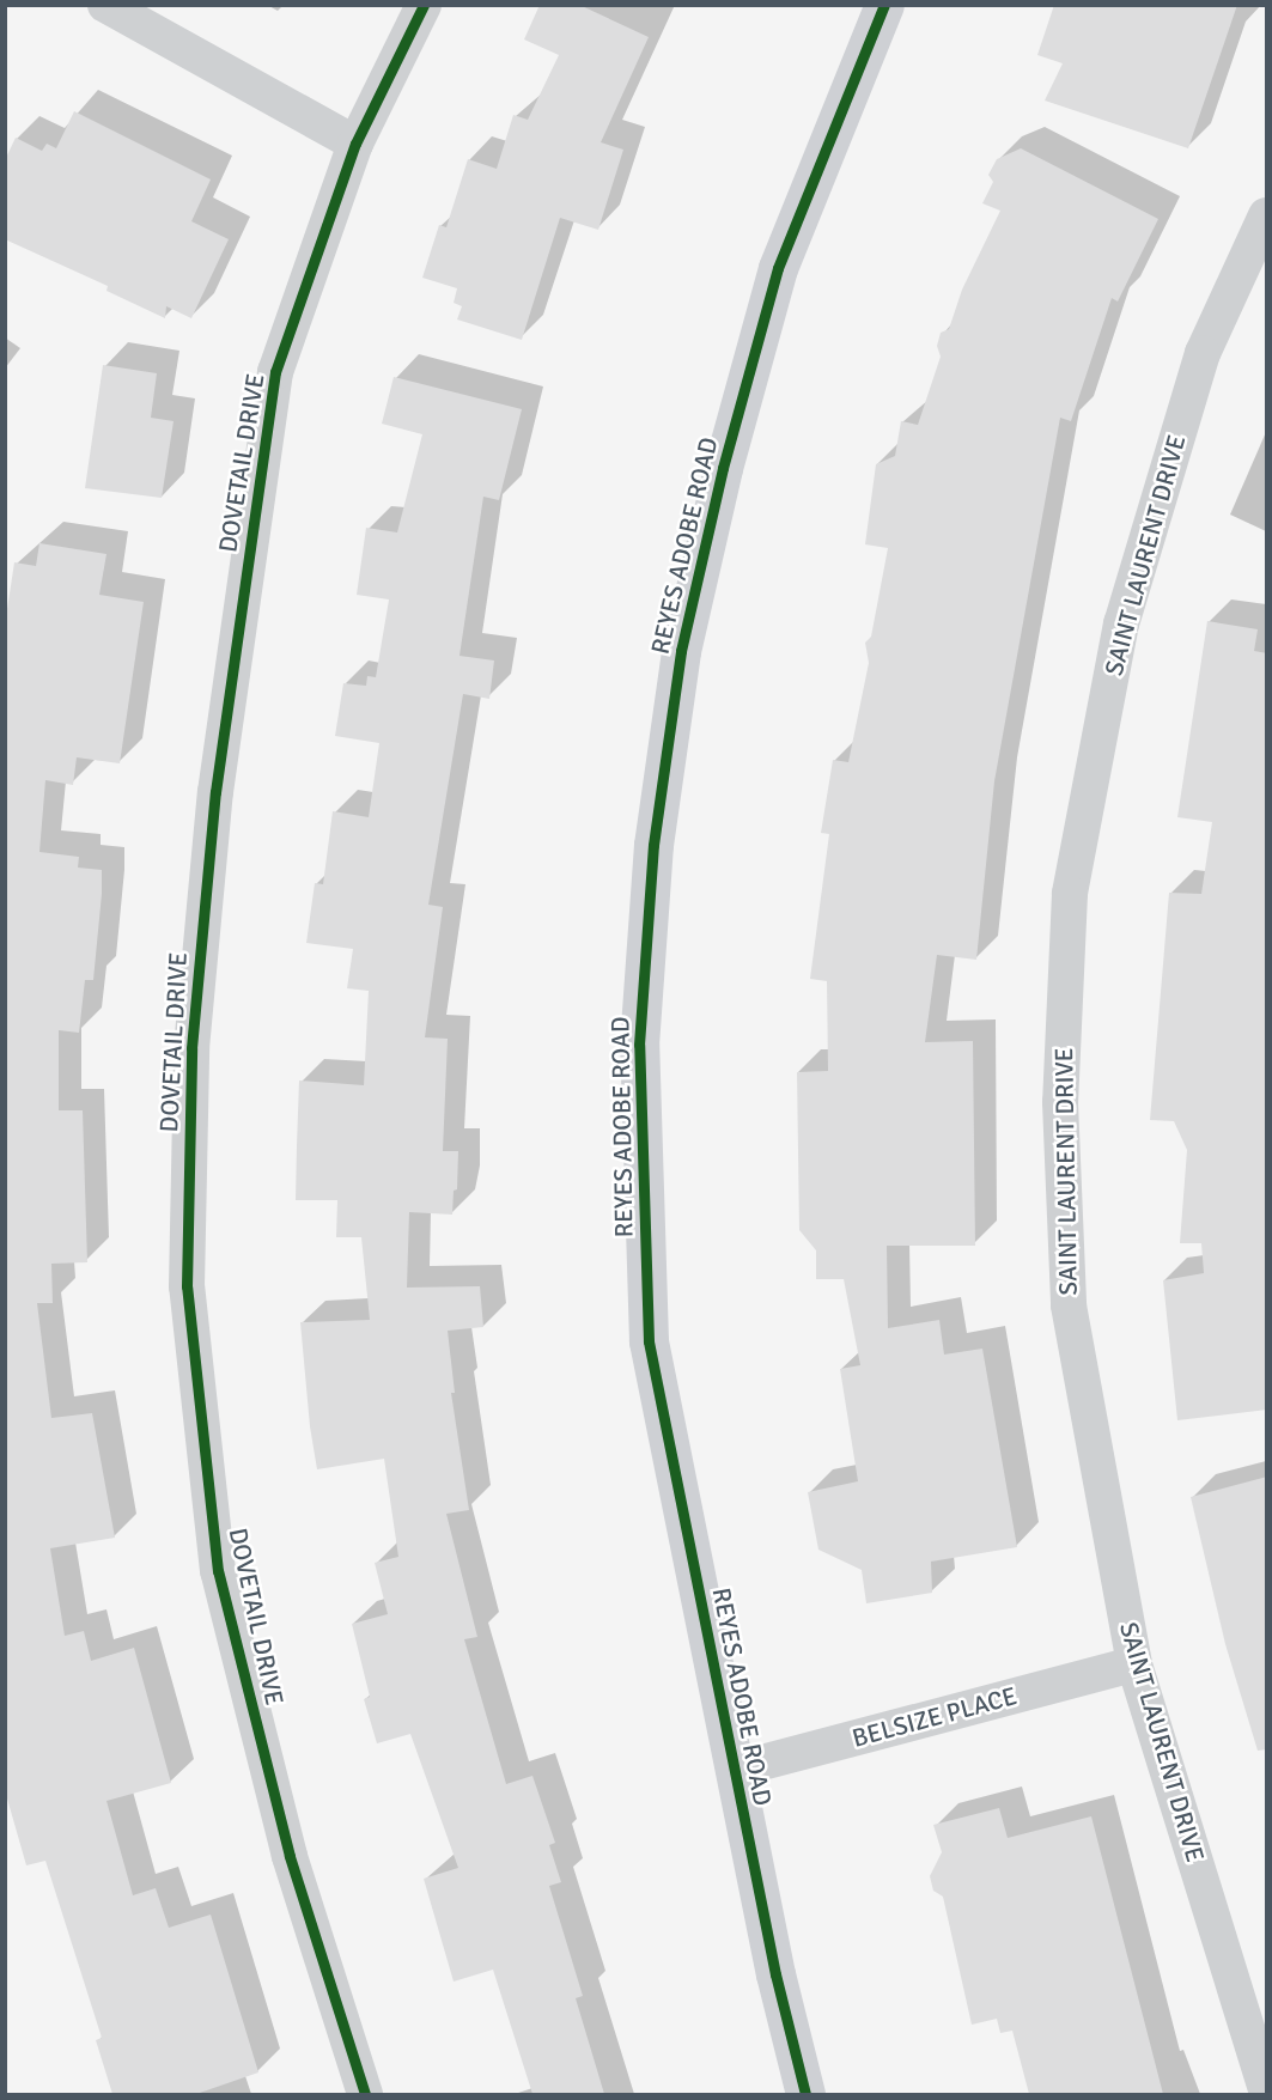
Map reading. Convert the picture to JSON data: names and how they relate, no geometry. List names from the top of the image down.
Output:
{
  "streets": {
    "street": [
      "DOVETAIL DRIVE",
      "REYES ADOBE ROAD",
      "SAINT LAURENT DRIVE",
      "BELSIZE PLACE"
    ]
  },
  "crossings": [
    ["REYES ADOBE ROAD", "BELSIZE PLACE"],
    ["SAINT LAURENT DRIVE", "BELSIZE PLACE"]
  ]
}
